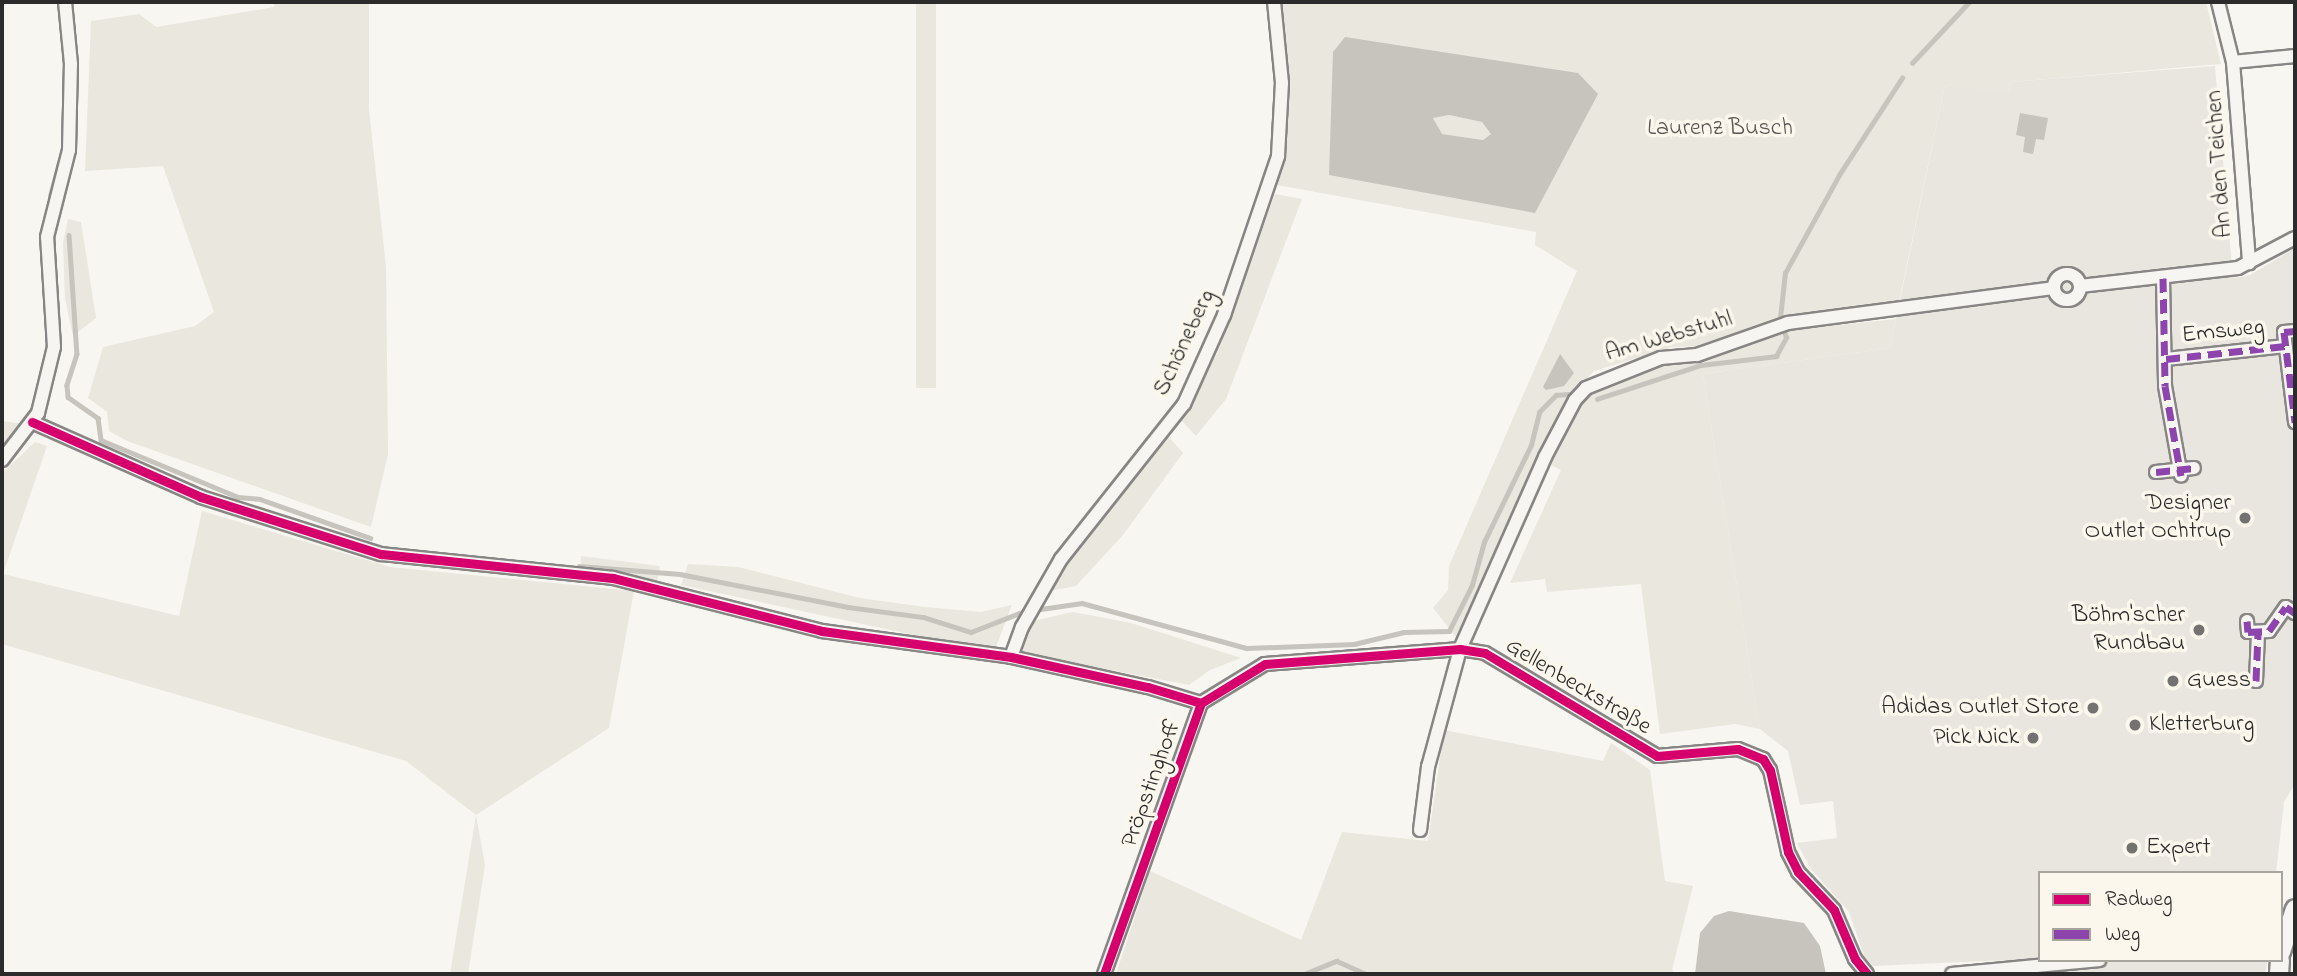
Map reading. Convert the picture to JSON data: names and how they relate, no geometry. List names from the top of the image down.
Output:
{
  "streets": {
    "street": [
      "An den Teichen",
      "Emsweg",
      "Am Webstuhl",
      "Schöneberg",
      "Gellenbeckstraße",
      "Pröpstinghoff"
    ]
  },
  "crossings": [
    ["An den Teichen", "Am Webstuhl"],
    ["Emsweg", "Am Webstuhl"],
    ["Am Webstuhl", "Gellenbeckstraße"],
    ["Am Webstuhl", "Pröpstinghoff"],
    ["Gellenbeckstraße", "Pröpstinghoff"]
  ],
  "parks": ["Laurenz Busch"],
  "places": [
    "Designer Outlet Ochtrup",
    "Böhm'scher Rundbau",
    "Guess",
    "Adidas Outlet Store",
    "Kletterburg",
    "Pick Nick",
    "Expert"
  ],
  "legend": ["Radweg", "Weg"]
}
